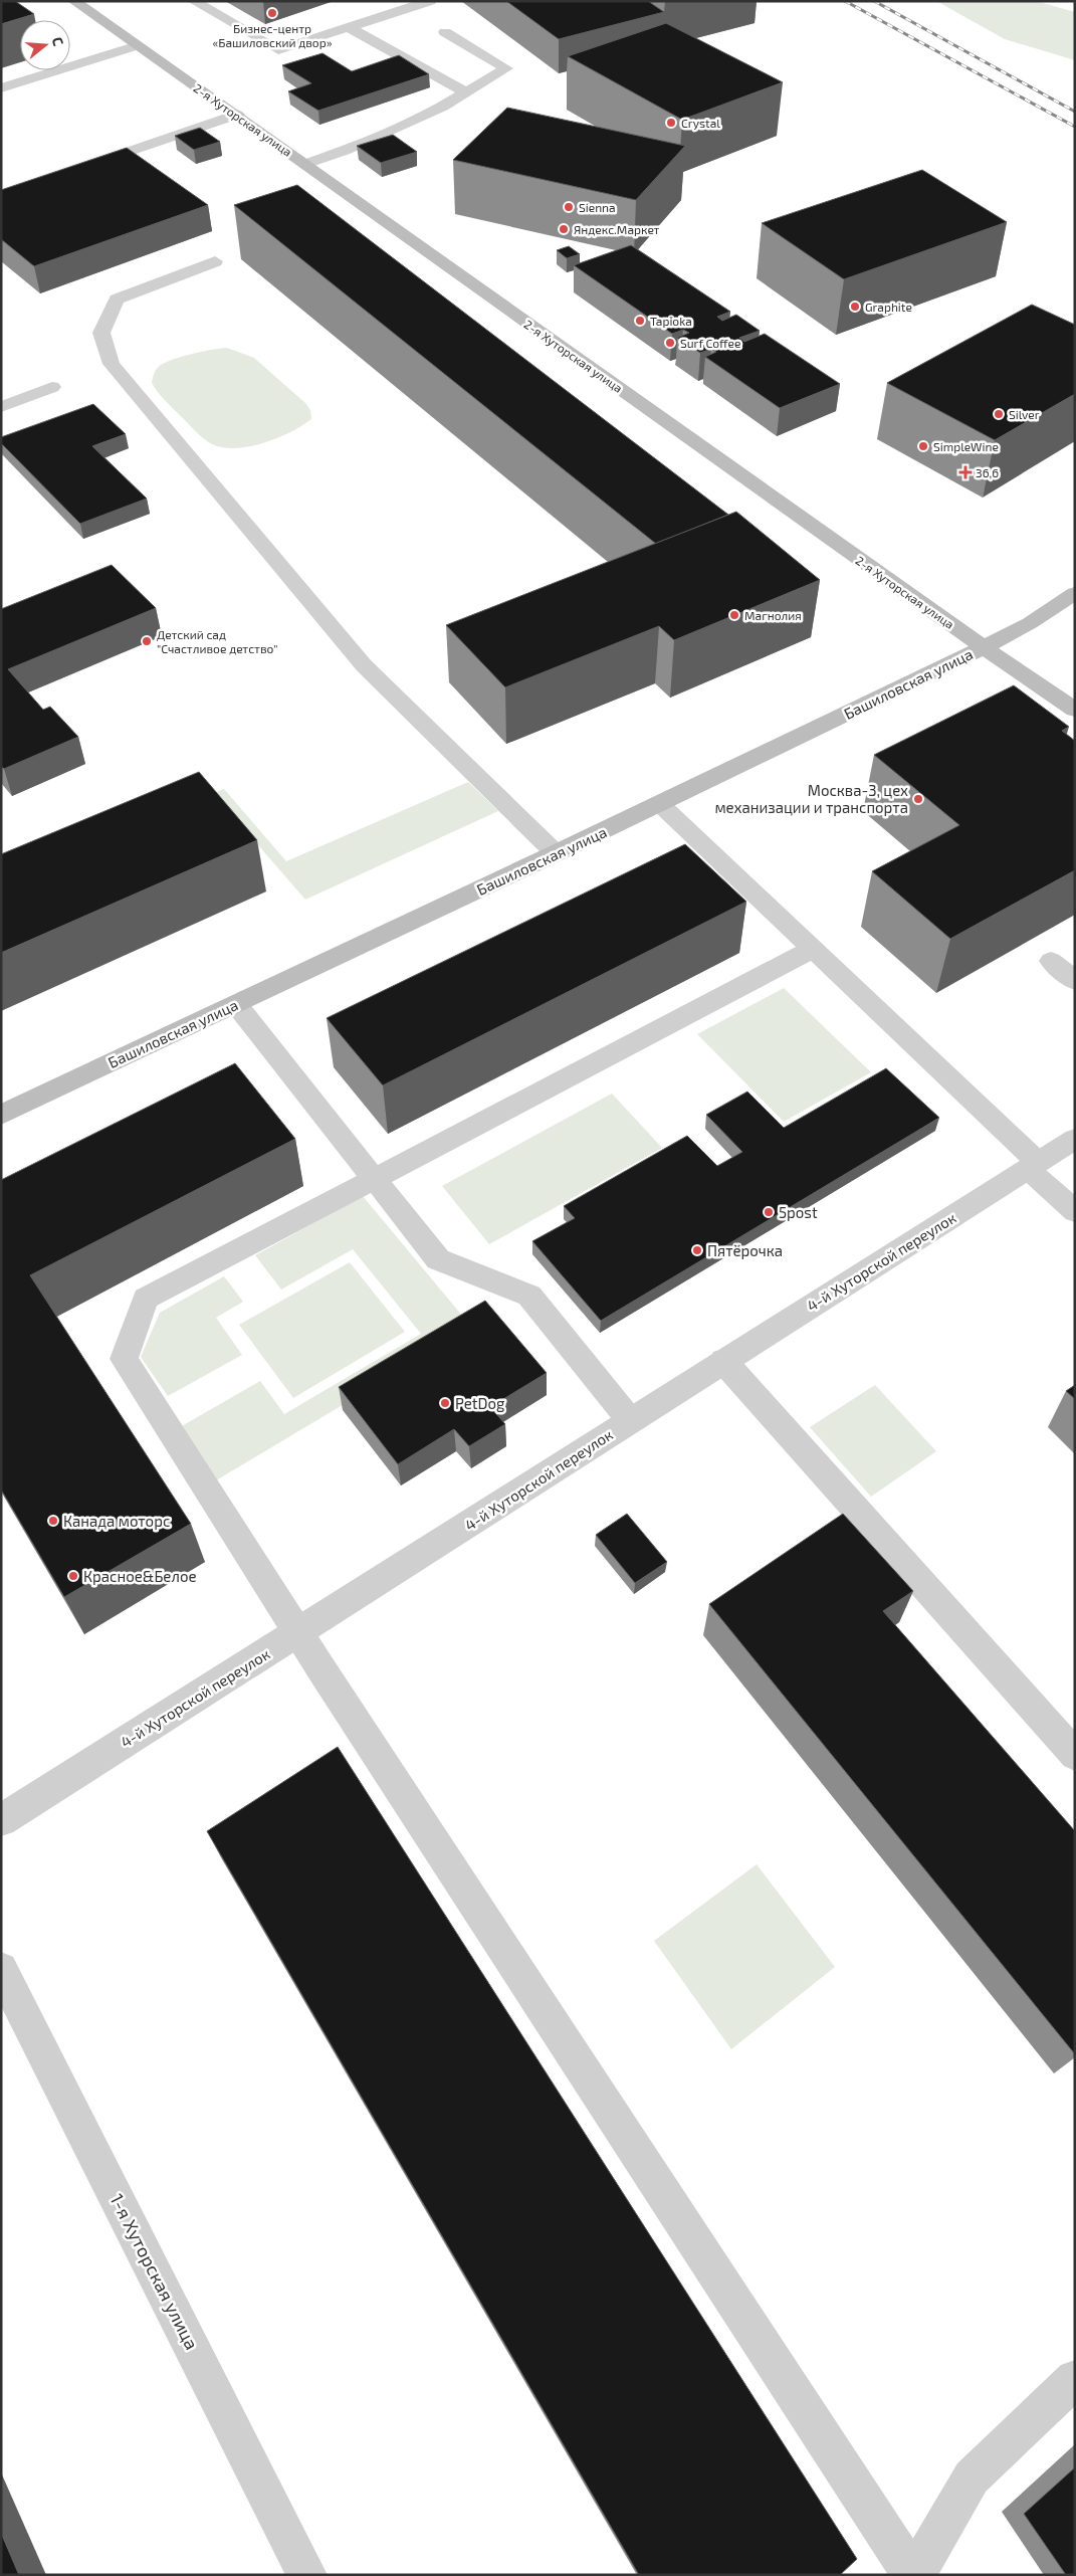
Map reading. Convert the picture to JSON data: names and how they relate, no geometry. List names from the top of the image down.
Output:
{
  "streets": {
    "street": [
      "2-я Хуторская улица",
      "Башиловская улица",
      "4-й Хуторской переулок",
      "1-я Хуторская улица"
    ]
  },
  "crossings": [
    ["2-я Хуторская улица", "Башиловская улица"]
  ],
  "places": {
    "other": [
      "Бизнес-центр «Башиловский двор»",
      "Crystal",
      "Sienna",
      "Яндекс.Маркет",
      "Graphite",
      "Tapioka",
      "Surf Coffee",
      "Silver",
      "SimpleWine",
      "Магнолия",
      "Детский сад \"Счастливое детство\"",
      "Москва-3, цех механизации и транспорта",
      "5post",
      "Пятёрочка",
      "PetDog",
      "Канада моторс",
      "Красное&Белое"
    ],
    "health": ["36,6"]
  },
  "north": "right"
}
